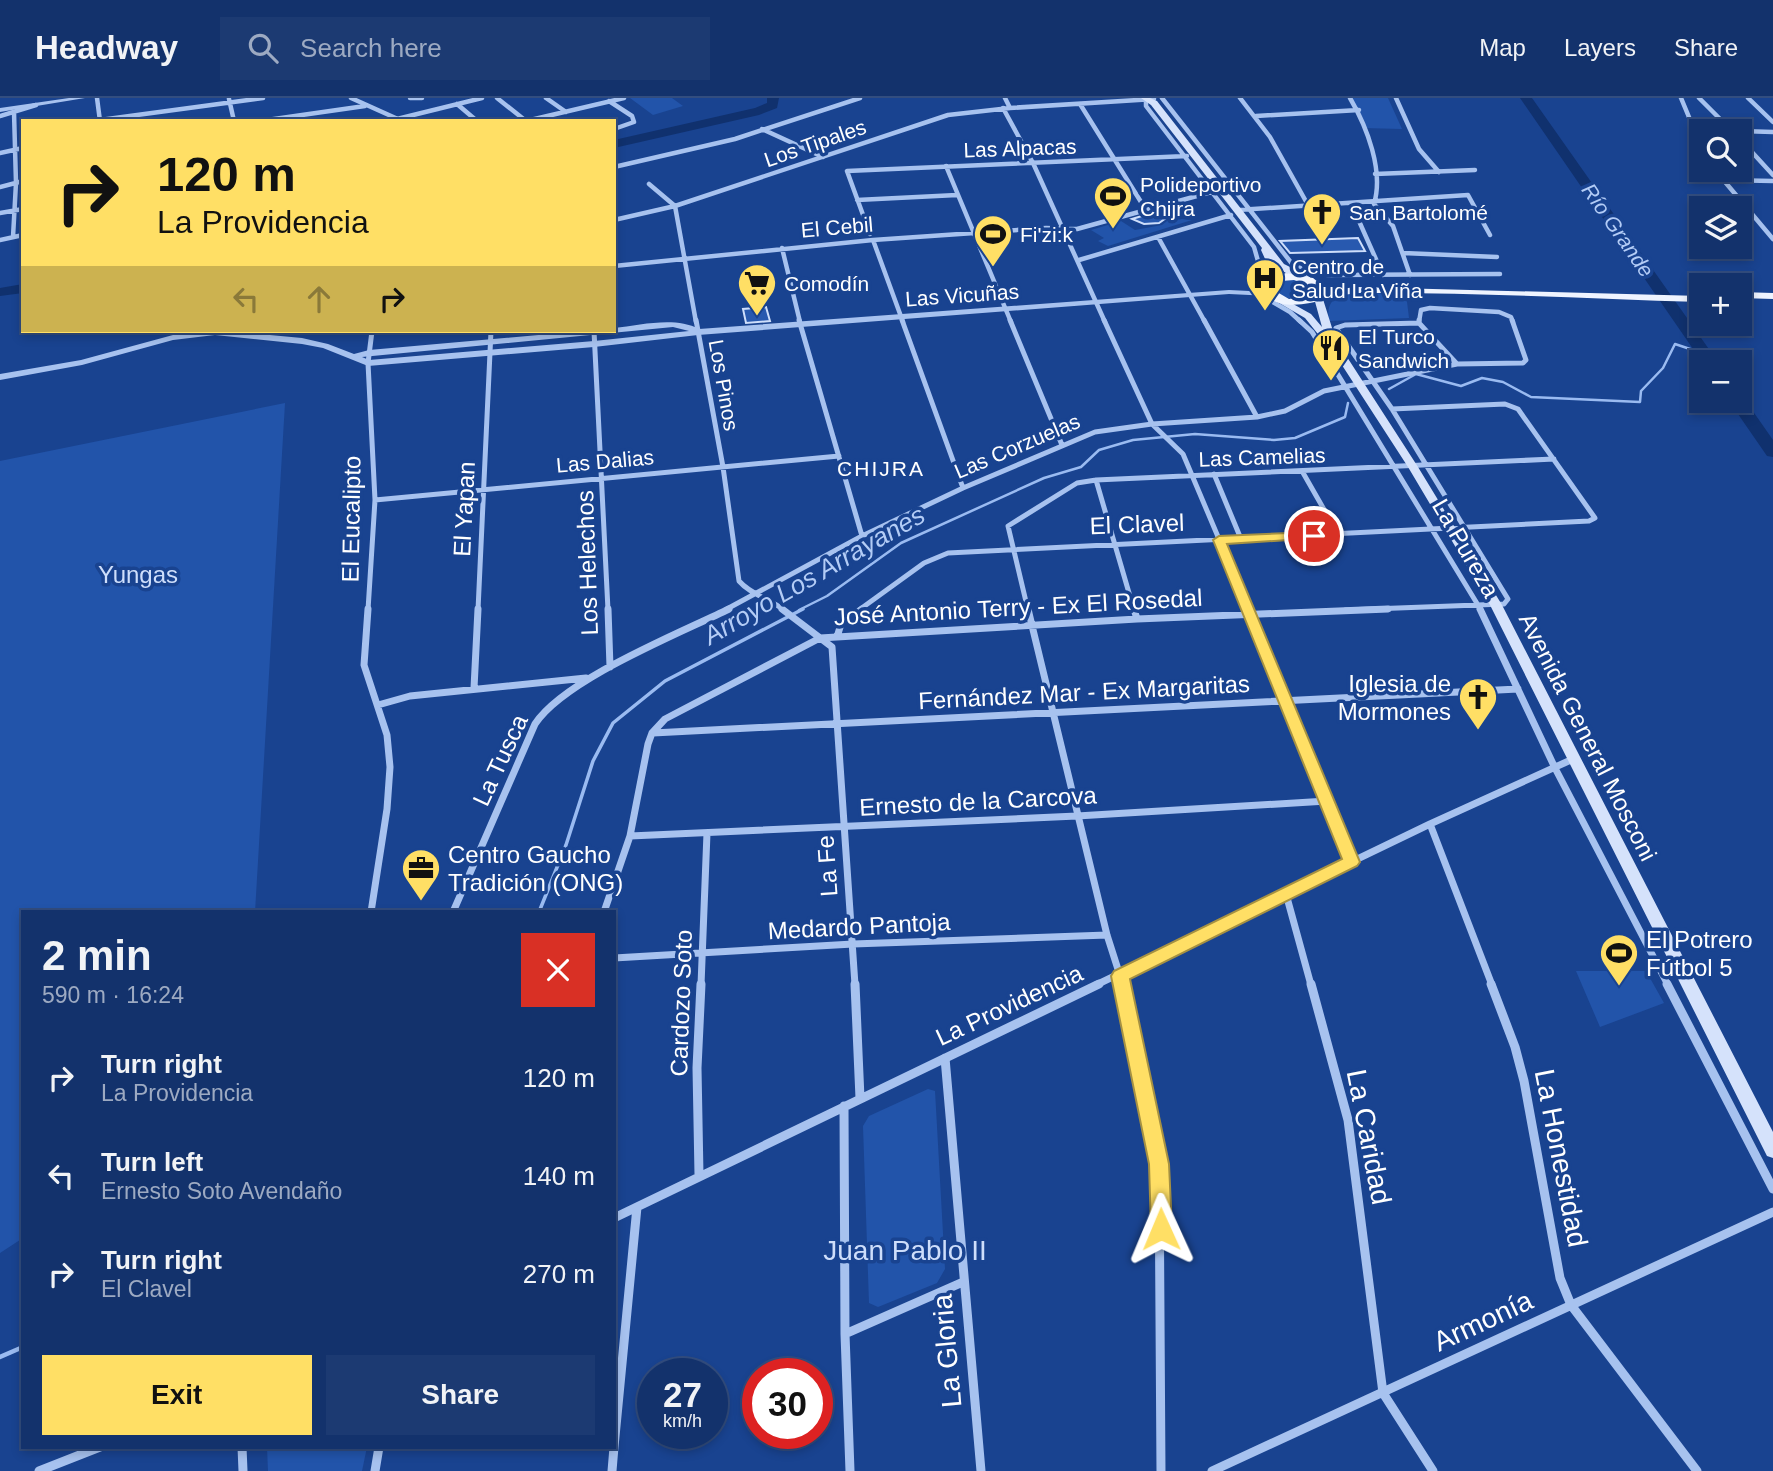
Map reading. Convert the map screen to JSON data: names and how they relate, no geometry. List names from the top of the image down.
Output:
{
  "streets": {
    "main road": ["Avenida General Mosconi"],
    "street": [
      "Los Tipales",
      "Las Alpacas",
      "El Cebil",
      "Las Vicuñas",
      "Los Pinos",
      "Las Corzuelas",
      "Las Camelias",
      "Las Dalias",
      "El Yapan",
      "El Eucalipto",
      "El Clavel",
      "La Pureza",
      "Los Helechos",
      "José Antonio Terry - Ex El Rosedal",
      "Fernández Mar - Ex Margaritas",
      "La Tusca",
      "Ernesto de la Carcova",
      "La Fe",
      "Medardo Pantoja",
      "Cardozo Soto",
      "La Providencia",
      "La Caridad",
      "La Honestidad",
      "Armonía",
      "La Gloria"
    ]
  },
  "crossings": [
    ["Los Tipales", "Los Pinos"],
    ["El Cebil", "Los Pinos"],
    ["Las Vicuñas", "Los Pinos"],
    ["Las Vicuñas", "El Yapan"],
    ["Las Vicuñas", "El Eucalipto"],
    ["Las Vicuñas", "La Pureza"],
    ["Las Vicuñas", "Los Helechos"],
    ["Los Pinos", "Las Corzuelas"],
    ["Los Pinos", "Las Dalias"],
    ["Las Corzuelas", "La Pureza"],
    ["Las Corzuelas", "Avenida General Mosconi"],
    ["Las Corzuelas", "La Tusca"],
    ["Las Camelias", "El Clavel"],
    ["Las Camelias", "La Pureza"],
    ["Las Camelias", "Avenida General Mosconi"],
    ["Las Dalias", "El Yapan"],
    ["Las Dalias", "El Eucalipto"],
    ["Las Dalias", "Los Helechos"],
    ["El Clavel", "La Pureza"],
    ["El Clavel", "José Antonio Terry - Ex El Rosedal"],
    ["El Clavel", "Avenida General Mosconi"],
    ["La Pureza", "José Antonio Terry - Ex El Rosedal"],
    ["La Pureza", "Fernández Mar - Ex Margaritas"],
    ["La Pureza", "La Providencia"],
    ["Los Helechos", "La Tusca"],
    ["José Antonio Terry - Ex El Rosedal", "Fernández Mar - Ex Margaritas"],
    ["José Antonio Terry - Ex El Rosedal", "Avenida General Mosconi"],
    ["José Antonio Terry - Ex El Rosedal", "La Fe"],
    ["Fernández Mar - Ex Margaritas", "La Fe"],
    ["Avenida General Mosconi", "La Providencia"],
    ["Ernesto de la Carcova", "La Fe"],
    ["Ernesto de la Carcova", "Cardozo Soto"],
    ["La Fe", "Medardo Pantoja"],
    ["La Fe", "La Providencia"],
    ["Medardo Pantoja", "Cardozo Soto"],
    ["Cardozo Soto", "La Providencia"],
    ["La Providencia", "La Caridad"],
    ["La Providencia", "La Honestidad"],
    ["La Providencia", "La Gloria"],
    ["La Caridad", "Armonía"],
    ["La Honestidad", "Armonía"]
  ],
  "districts": ["CHIJRA"],
  "water": ["Río Grande", "Arroyo Los Arrayanes"],
  "parks": ["Yungas", "Juan Pablo II"],
  "places": {
    "sports": ["Polideportivo Chijra", "Fi'zi:k", "El Potrero Fútbol 5"],
    "church": ["San Bartolomé", "Iglesia de Mormones"],
    "hospital": ["Centro de Salud La Viña"],
    "supermarket": ["Comodín"],
    "restaurant": ["El Turco Sandwich"],
    "office": ["Centro Gaucho Tradición (ONG)"]
  },
  "page": {
    "header": "Headway",
    "search": "Search here",
    "nav": ["Map", "Layers", "Share"],
    "map_buttons": ["+", "−"],
    "turn": ["120 m", "La Providencia"],
    "heading": ["2 min", "590 m · 16:24"],
    "list": [
      {
        "name": "Turn right",
        "note": "La Providencia",
        "value": "120 m"
      },
      {
        "name": "Turn left",
        "note": "Ernesto Soto Avendaño",
        "value": "140 m"
      },
      {
        "name": "Turn right",
        "note": "El Clavel",
        "value": "270 m"
      }
    ],
    "buttons": ["Exit", "Share"],
    "speed": "27 km/h",
    "limit": "30"
  }
}
